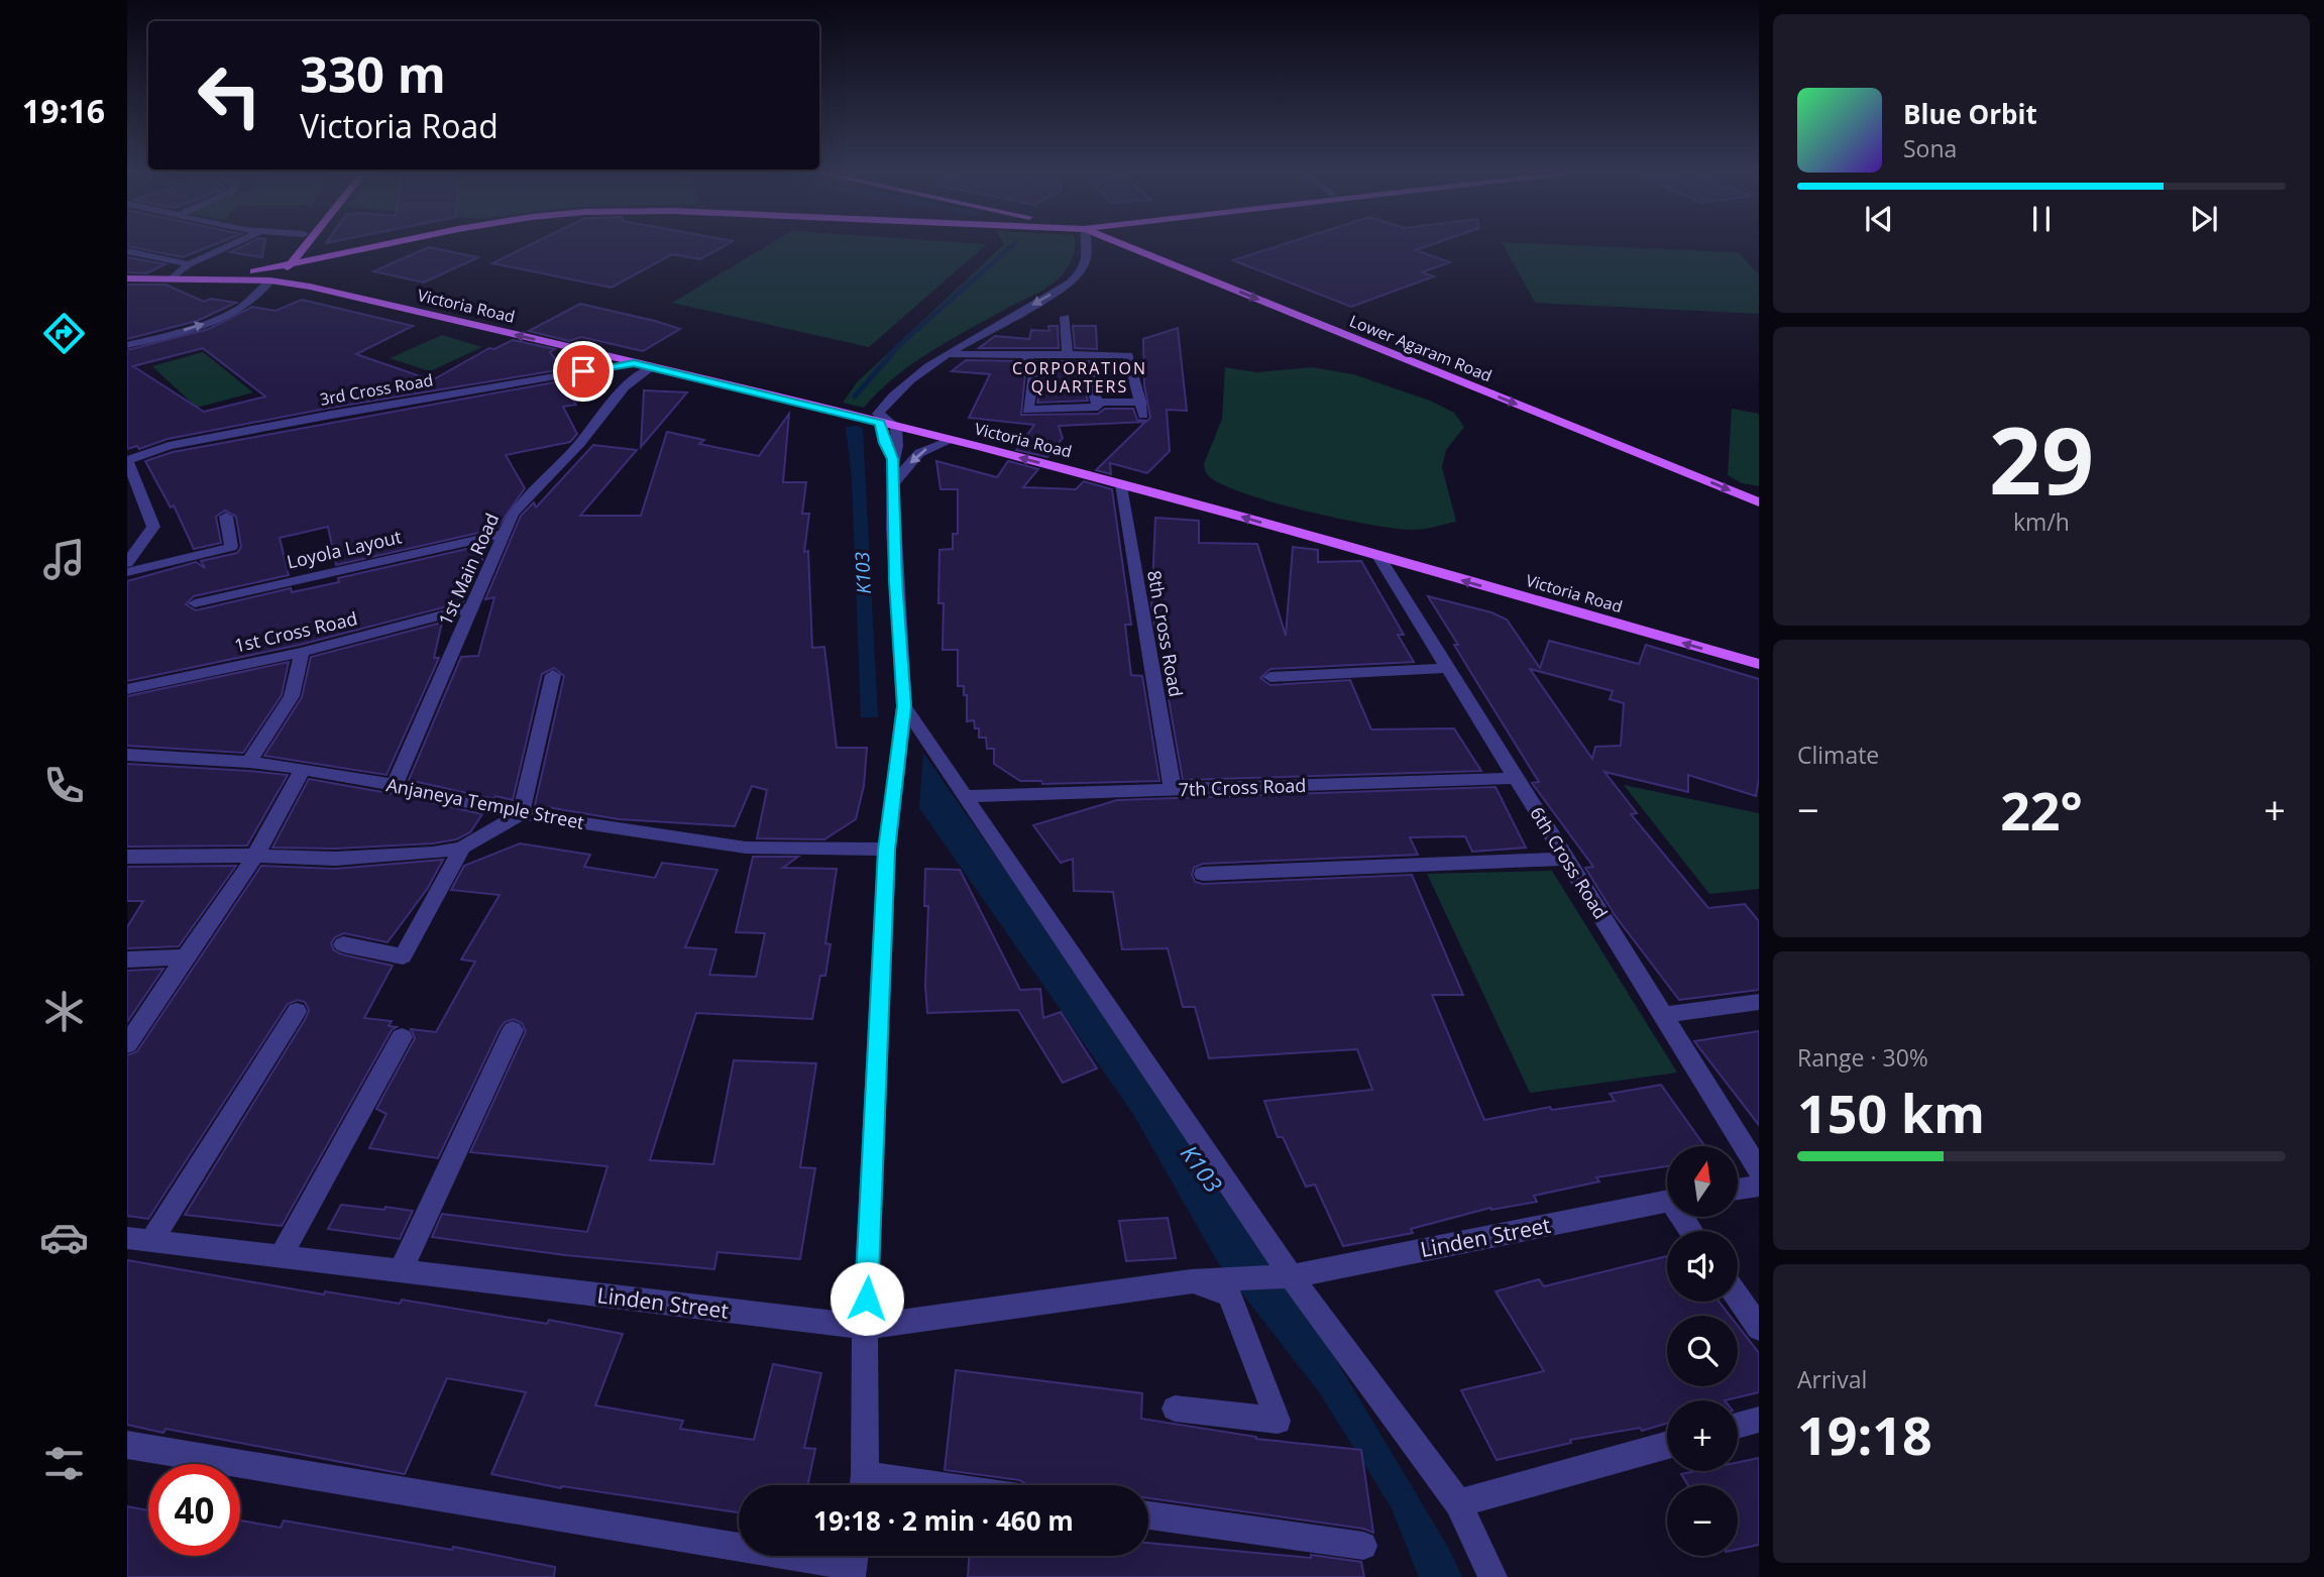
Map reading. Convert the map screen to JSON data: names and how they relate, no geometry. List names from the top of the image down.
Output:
{
  "streets": {
    "main road": ["Victoria Road", "Lower Agaram Road"],
    "street": [
      "3rd Cross Road",
      "Loyola Layout",
      "1st Main Road",
      "1st Cross Road",
      "8th Cross Road",
      "7th Cross Road",
      "Anjaneya Temple Street",
      "6th Cross Road",
      "Linden Street"
    ]
  },
  "crossings": [
    ["Victoria Road", "3rd Cross Road"],
    ["Victoria Road", "1st Main Road"],
    ["Victoria Road", "8th Cross Road"],
    ["Victoria Road", "6th Cross Road"],
    ["Loyola Layout", "1st Main Road"],
    ["1st Main Road", "1st Cross Road"],
    ["1st Main Road", "Anjaneya Temple Street"],
    ["8th Cross Road", "7th Cross Road"],
    ["7th Cross Road", "6th Cross Road"]
  ],
  "one_way": ["Victoria Road", "Lower Agaram Road"],
  "districts": ["CORPORATION QUARTERS"],
  "water": ["K103"],
  "north": "top",
  "page": {
    "tabs": "19:16",
    "turn": ["330 m", "Victoria Road"],
    "song": ["Blue Orbit", "Sona"],
    "tile": [
      ["29", "km/h"],
      "Climate",
      ["Range · 30%", "150 km"],
      ["Arrival", "19:18"]
    ],
    "heat": ["−", "22°", "+"],
    "map_buttons": ["+", "−"],
    "limit": "40",
    "trip": "19:18 · 2 min · 460 m"
  }
}
